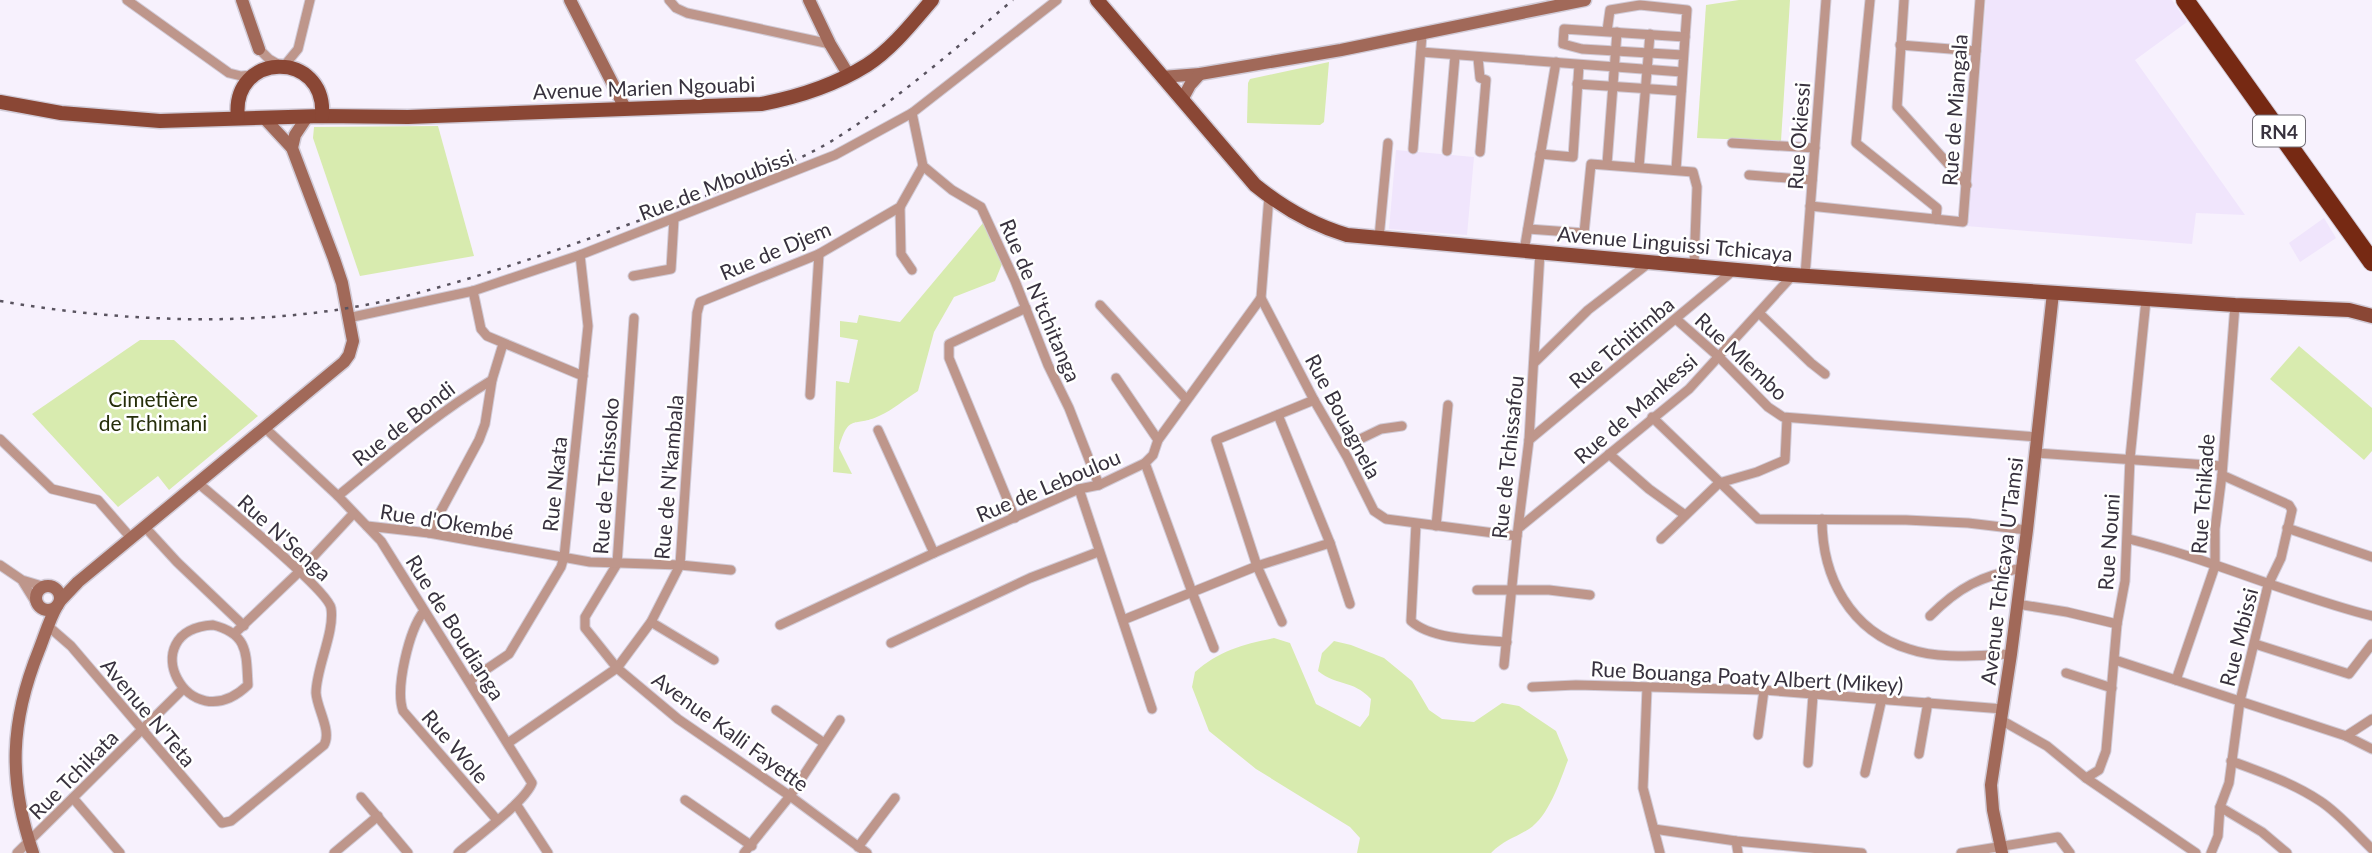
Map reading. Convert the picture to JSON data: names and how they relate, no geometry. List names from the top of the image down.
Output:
{
  "streets": {
    "highway": ["RN4"],
    "main road": ["Avenue Marien Ngouabi", "Avenue Linguissi Tchicaya"],
    "street": [
      "Rue de Miangala",
      "Rue Okiessi",
      "Rue de Mboubissi",
      "Rue de Djem",
      "Rue de N'tchitanga",
      "Rue Tchitimba",
      "Rue Mlembo",
      "Rue de Mankessi",
      "Rue Bouagnela",
      "Rue de Bondi",
      "Rue de Tchissafou",
      "Rue de Tchissoko",
      "Rue de N'kambala",
      "Rue Nkata",
      "Rue de Leboulou",
      "Rue Tchikade",
      "Rue d'Okembé",
      "Rue N'Senga",
      "Rue Nouni",
      "Avenue Tchicaya U'Tamsi",
      "Rue de Boudianga",
      "Rue Mbissi",
      "Rue Bouanga Poaty Albert (Mikey)",
      "Avenue N'Teta",
      "Avenue Kalli Fayette",
      "Rue Wole",
      "Rue Tchikata"
    ]
  },
  "crossings": [
    ["Rue Okiessi", "Avenue Linguissi Tchicaya"],
    ["Rue Okiessi", "Rue de Mankessi"],
    ["Rue de Mboubissi", "Rue Nkata"],
    ["Avenue Linguissi Tchicaya", "Rue Tchitimba"],
    ["Avenue Linguissi Tchicaya", "Rue de Mankessi"],
    ["Avenue Linguissi Tchicaya", "Rue de Tchissafou"],
    ["Avenue Linguissi Tchicaya", "Rue Tchikade"],
    ["Avenue Linguissi Tchicaya", "Rue Nouni"],
    ["Avenue Linguissi Tchicaya", "Avenue Tchicaya U'Tamsi"],
    ["Rue de Djem", "Rue de N'kambala"],
    ["Rue de N'tchitanga", "Rue de Leboulou"],
    ["Rue Tchitimba", "Rue Mlembo"],
    ["Rue Tchitimba", "Rue de Tchissafou"],
    ["Rue Mlembo", "Rue de Mankessi"],
    ["Rue Mlembo", "Avenue Tchicaya U'Tamsi"],
    ["Rue de Mankessi", "Rue Bouagnela"],
    ["Rue de Mankessi", "Rue de Tchissafou"],
    ["Rue Bouagnela", "Rue de Tchissafou"],
    ["Rue Bouagnela", "Rue de Leboulou"],
    ["Rue de Bondi", "Rue de Boudianga"],
    ["Rue de Tchissoko", "Rue d'Okembé"],
    ["Rue de Tchissoko", "Avenue Kalli Fayette"],
    ["Rue de N'kambala", "Rue d'Okembé"],
    ["Rue de N'kambala", "Rue de Boudianga"],
    ["Rue de N'kambala", "Avenue Kalli Fayette"],
    ["Rue Nkata", "Rue d'Okembé"],
    ["Rue Nkata", "Rue de Boudianga"],
    ["Rue Tchikade", "Rue Mbissi"],
    ["Rue d'Okembé", "Rue de Boudianga"],
    ["Rue N'Senga", "Avenue N'Teta"],
    ["Avenue Tchicaya U'Tamsi", "Rue Bouanga Poaty Albert (Mikey)"],
    ["Rue de Boudianga", "Rue Wole"],
    ["Avenue N'Teta", "Rue Tchikata"]
  ],
  "parks": ["Cimetière de Tchimani"]
}
